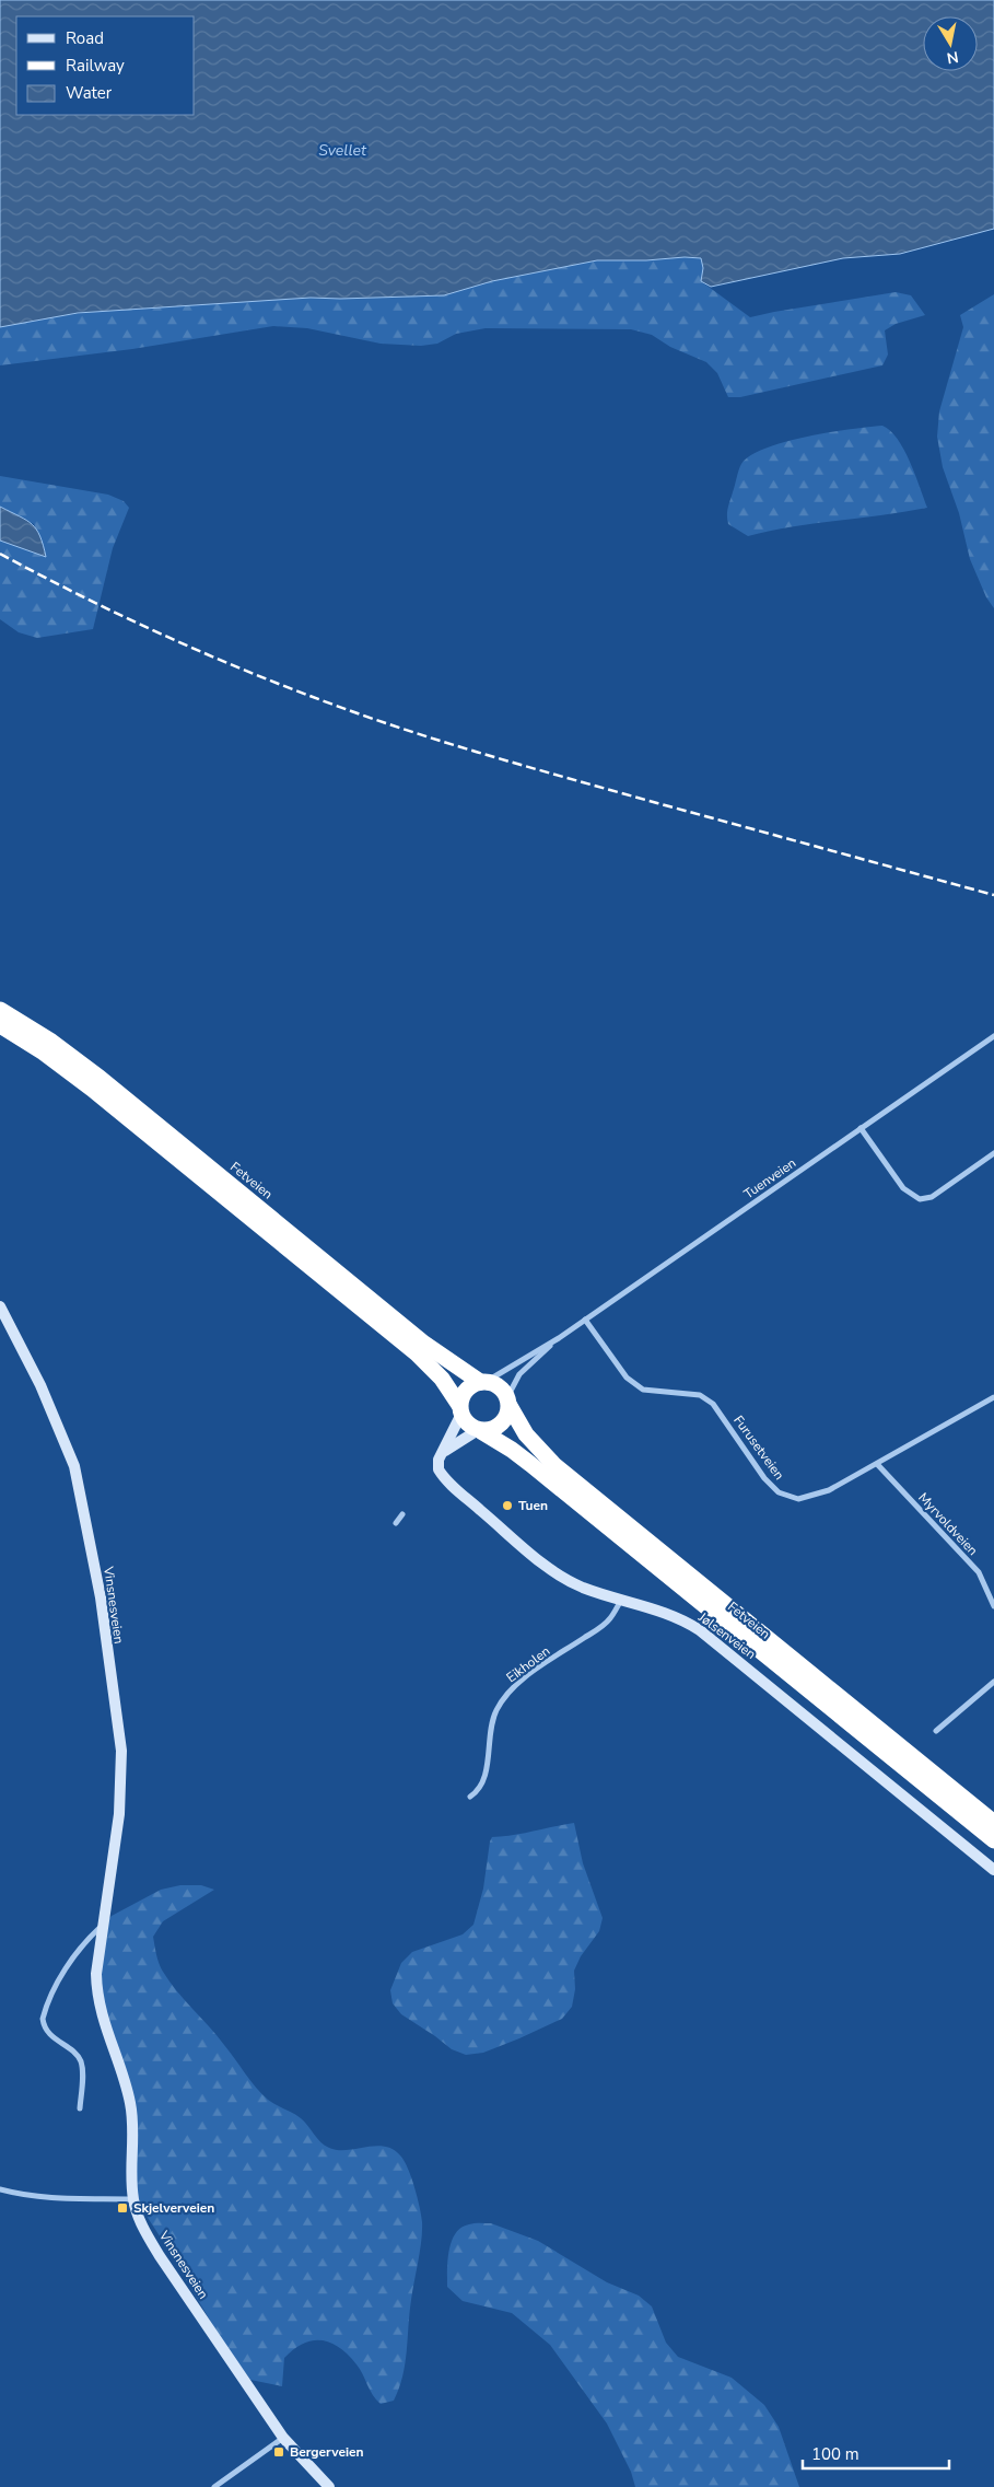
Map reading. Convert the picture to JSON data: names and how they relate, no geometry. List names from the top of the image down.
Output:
{
  "streets": {
    "highway": ["Fetveien"],
    "main road": ["Vinsnesveien", "Jølsenveien"],
    "street": [
      "Tuenveien",
      "Furusetveien",
      "Myrvoldveien",
      "Eikholen"
    ]
  },
  "crossings": [
    ["Tuenveien", "Fetveien"],
    ["Tuenveien", "Furusetveien"],
    ["Furusetveien", "Myrvoldveien"],
    ["Jølsenveien", "Eikholen"]
  ],
  "water": ["Svellet"],
  "places": {
    "other": ["Tuen"],
    "transit": ["Skjelverveien", "Bergerveien"]
  },
  "legend": ["Road", "Railway", "Water"],
  "scale_bar": "100 m",
  "north": "bottom"
}
